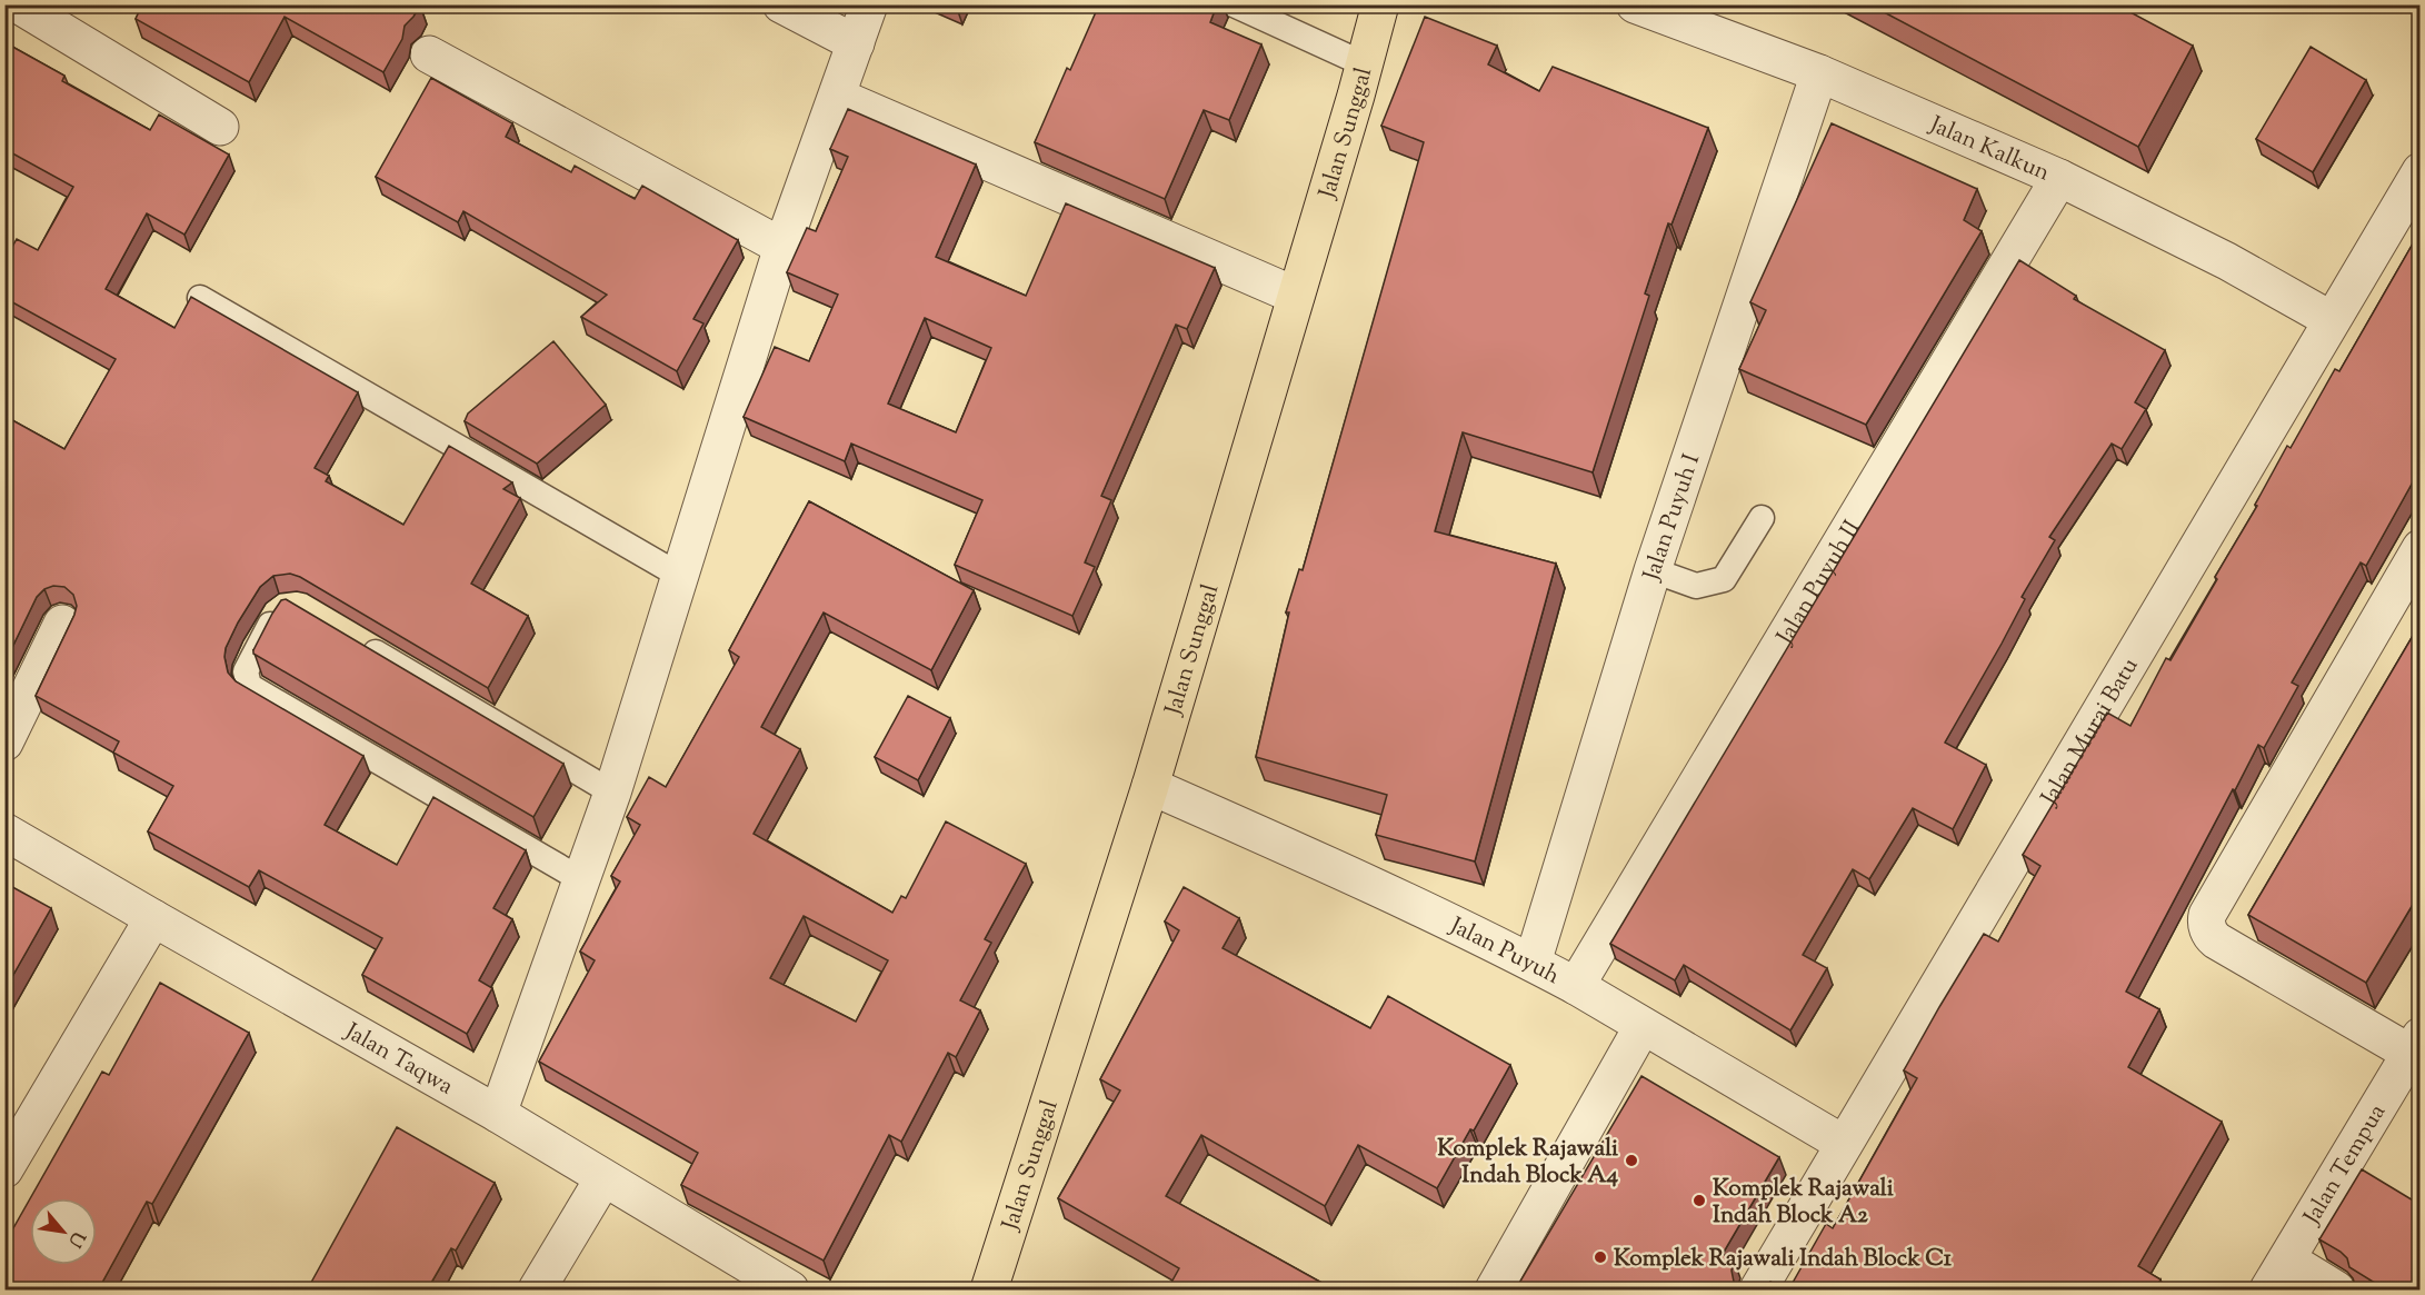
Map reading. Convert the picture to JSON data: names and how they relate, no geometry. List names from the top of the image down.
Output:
{
  "streets": {
    "main road": ["Jalan Sunggal"],
    "street": [
      "Jalan Kalkun",
      "Jalan Puyuh I",
      "Jalan Puyuh II",
      "Jalan Murai Batu",
      "Jalan Puyuh",
      "Jalan Taqwa",
      "Jalan Tempua"
    ]
  },
  "crossings": [
    ["Jalan Sunggal", "Jalan Puyuh"],
    ["Jalan Kalkun", "Jalan Puyuh I"],
    ["Jalan Kalkun", "Jalan Puyuh II"],
    ["Jalan Kalkun", "Jalan Murai Batu"],
    ["Jalan Puyuh I", "Jalan Puyuh"],
    ["Jalan Puyuh II", "Jalan Puyuh"],
    ["Jalan Murai Batu", "Jalan Puyuh"]
  ],
  "places": ["Komplek Rajawali Indah Block A4", "Komplek Rajawali Indah Block A2", "Komplek Rajawali Indah Block C1"],
  "north": "bottom right"
}
